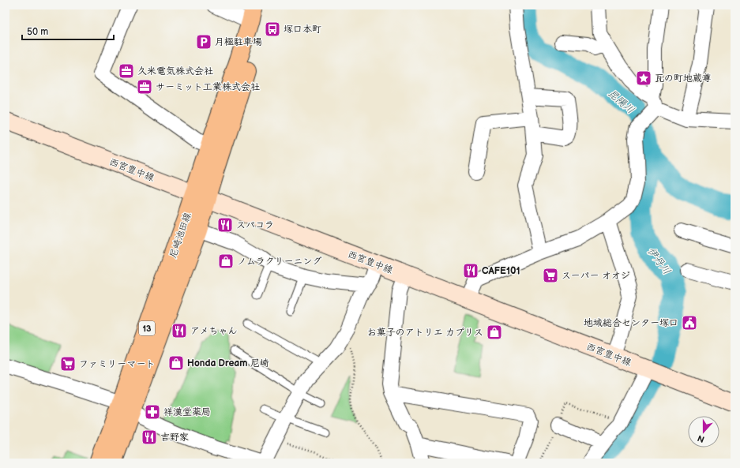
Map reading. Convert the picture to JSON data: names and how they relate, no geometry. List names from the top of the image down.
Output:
{
  "streets": {
    "main road": ["西宮豊中線", "尼崎池田線", "13"]
  },
  "crossings": [
    ["西宮豊中線", "尼崎池田線"]
  ],
  "water": ["昆陽川", "伊丹川"],
  "places": {
    "bus stop": ["塚口本町"],
    "parking": ["月極駐車場"],
    "office": ["久米電気株式会社", "サーミット工業株式会社"],
    "place": ["瓦の町地蔵尊"],
    "restaurant": [
      "スパコラ",
      "CAFE101",
      "アメちゃん",
      "吉野家"
    ],
    "shop": ["ノムラクリーニング", "お菓子のアトリエ カプリス", "Honda Dream 尼崎"],
    "supermarket": ["スーパー オオジ", "ファミリーマート"],
    "public building": ["地域総合センター塚口"],
    "pharmacy": ["祥漢堂薬局"]
  },
  "scale_bar": "50 m",
  "north": "bottom"
}
